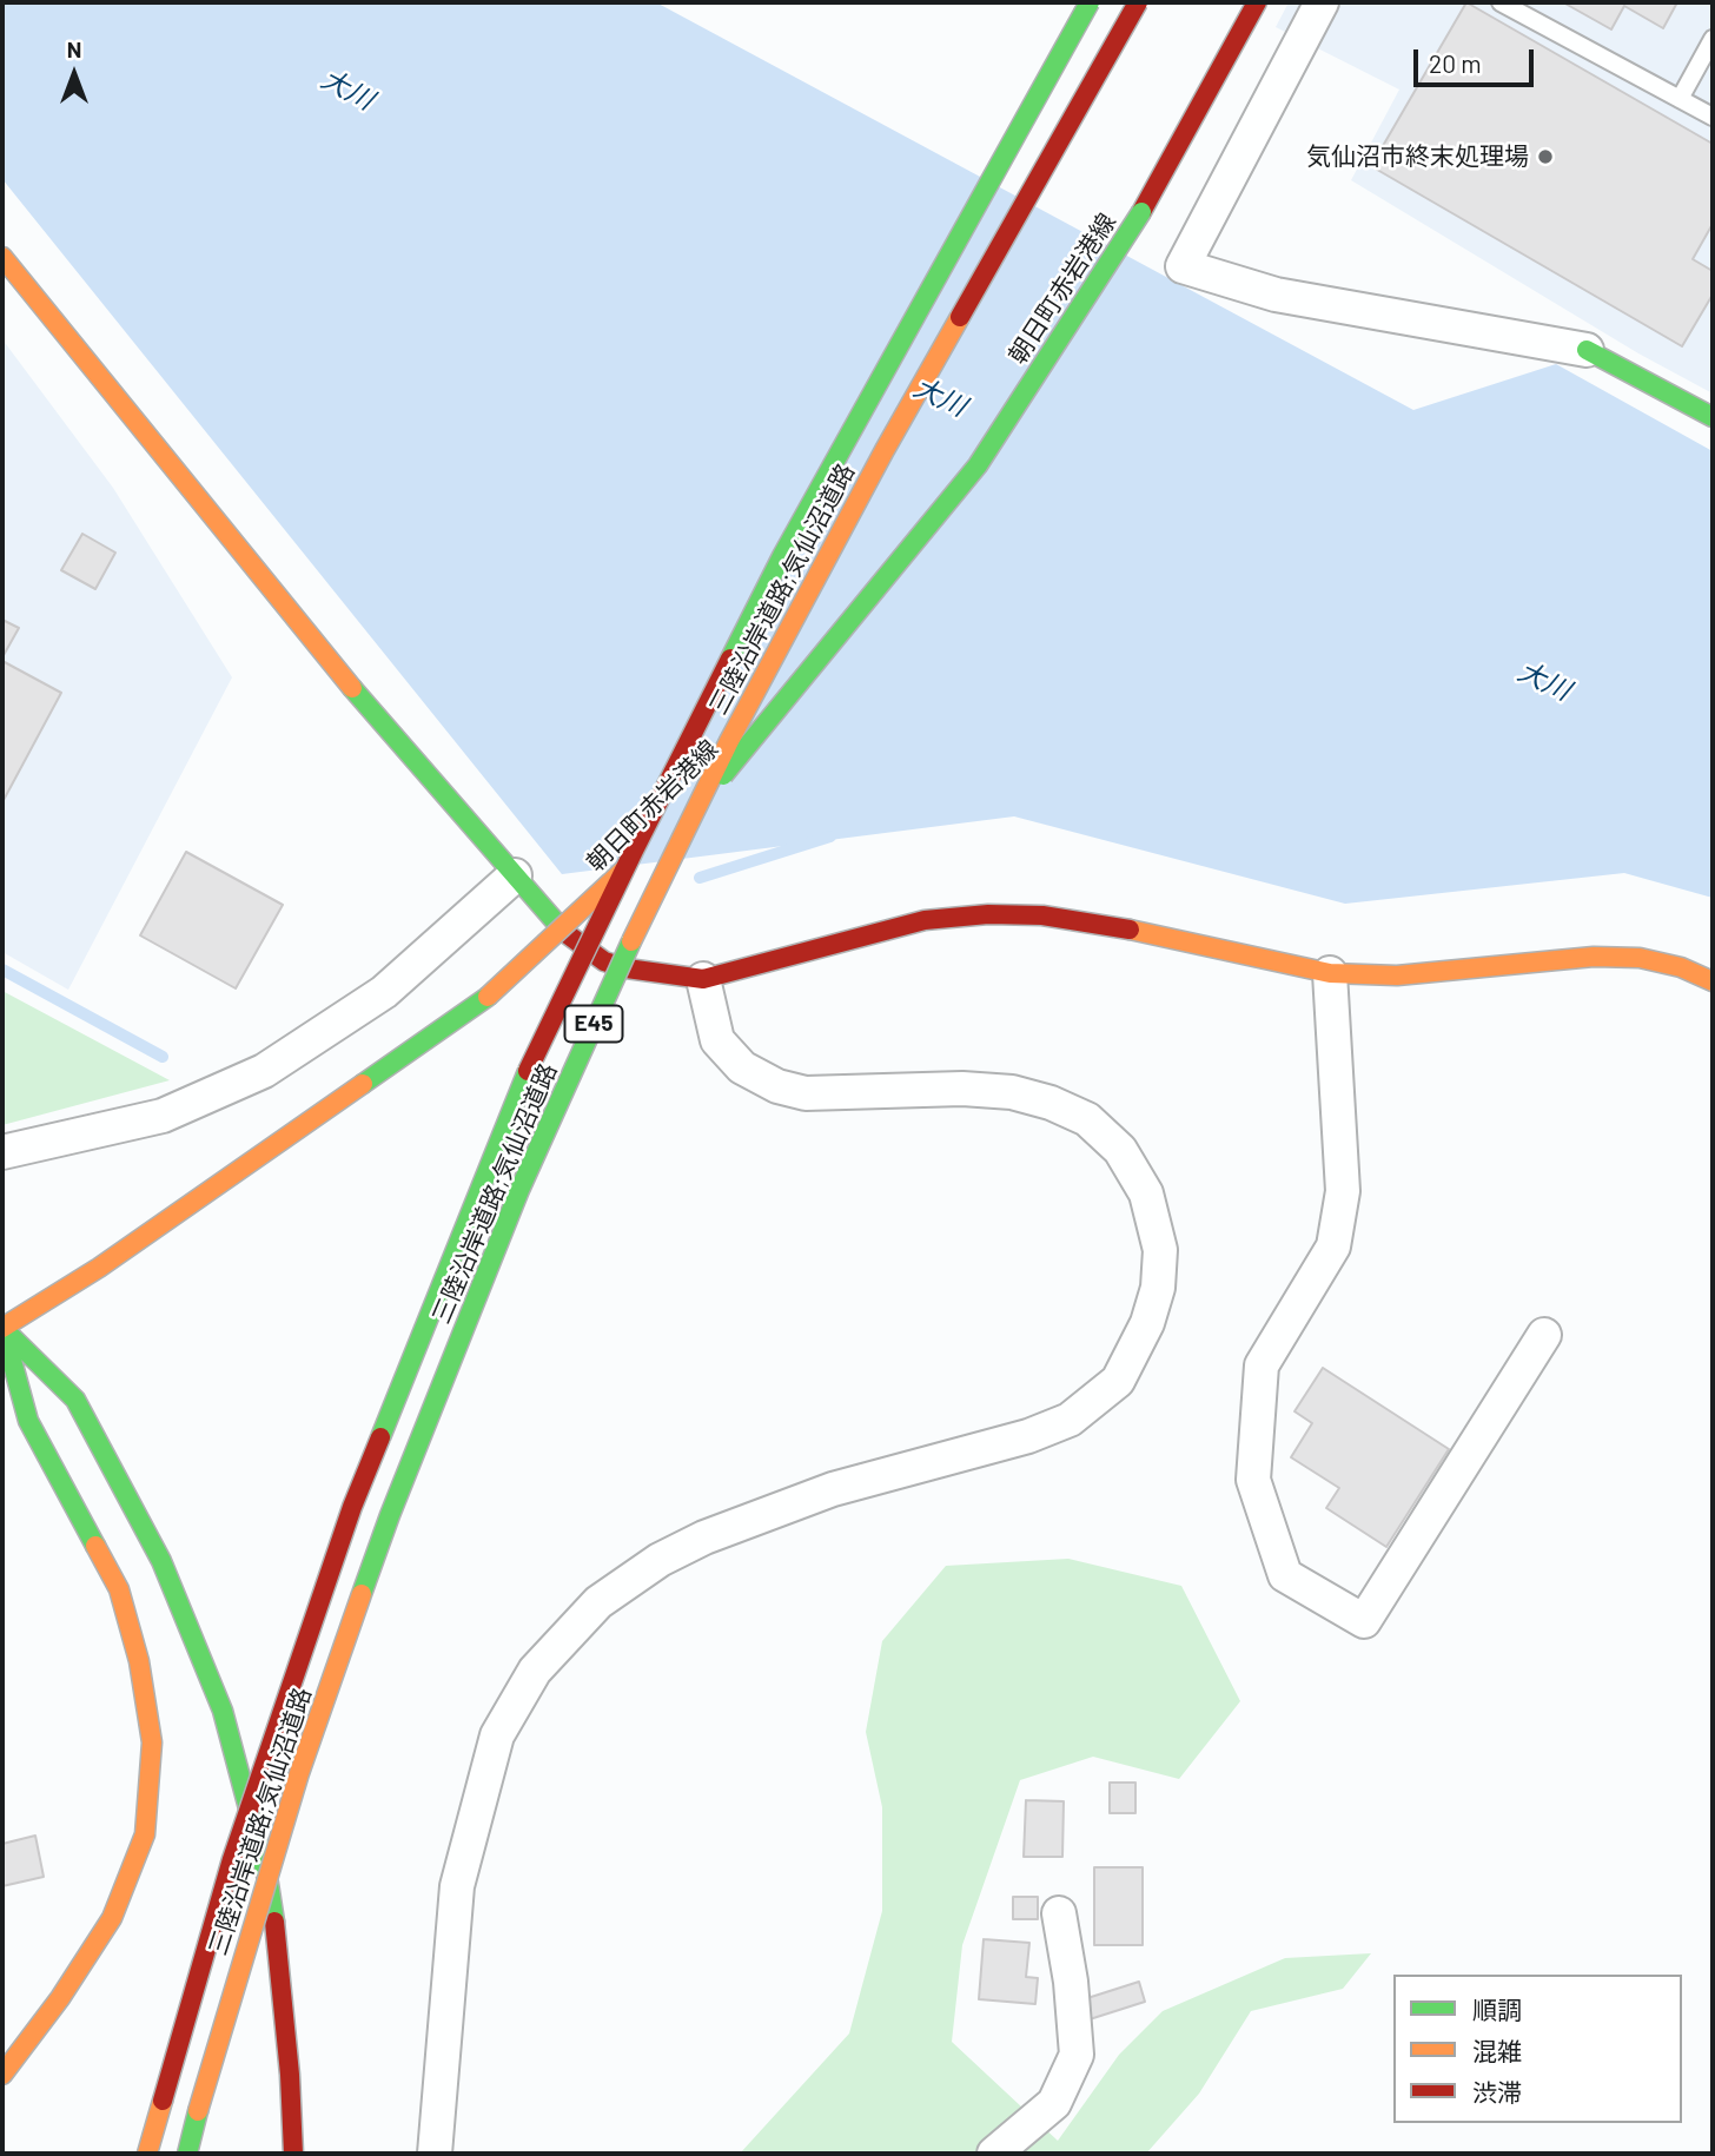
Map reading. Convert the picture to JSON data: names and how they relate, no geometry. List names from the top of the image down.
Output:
{
  "streets": {
    "main road": ["朝日町赤岩港線", "三陸沿岸道路;気仙沼道路", "E45"]
  },
  "water": ["大川"],
  "places": ["気仙沼市終末処理場"],
  "legend": ["順調", "混雑", "渋滞"],
  "scale_bar": "20 m",
  "north": "top"
}
